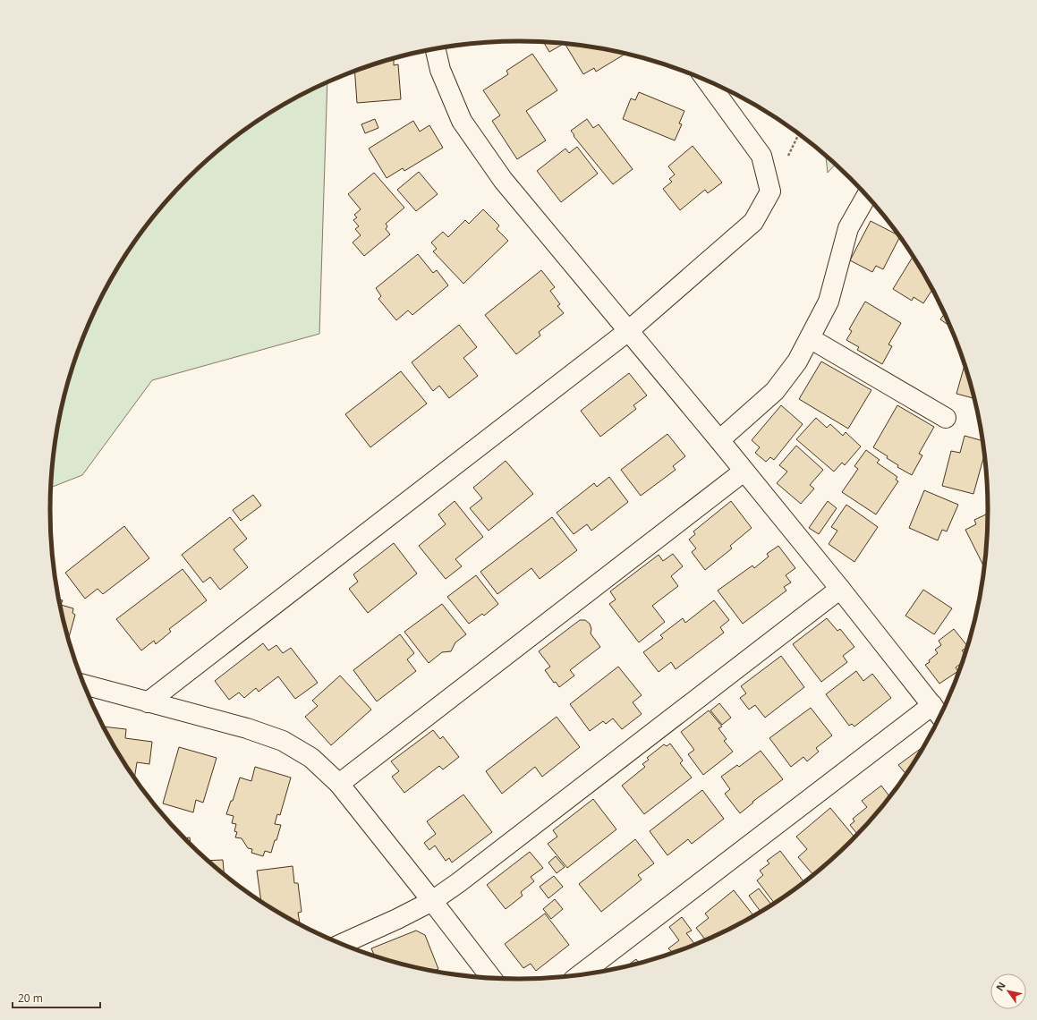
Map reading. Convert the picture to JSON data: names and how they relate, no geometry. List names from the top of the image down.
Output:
{
  "scale_bar": "20 m",
  "north": "top left"
}
